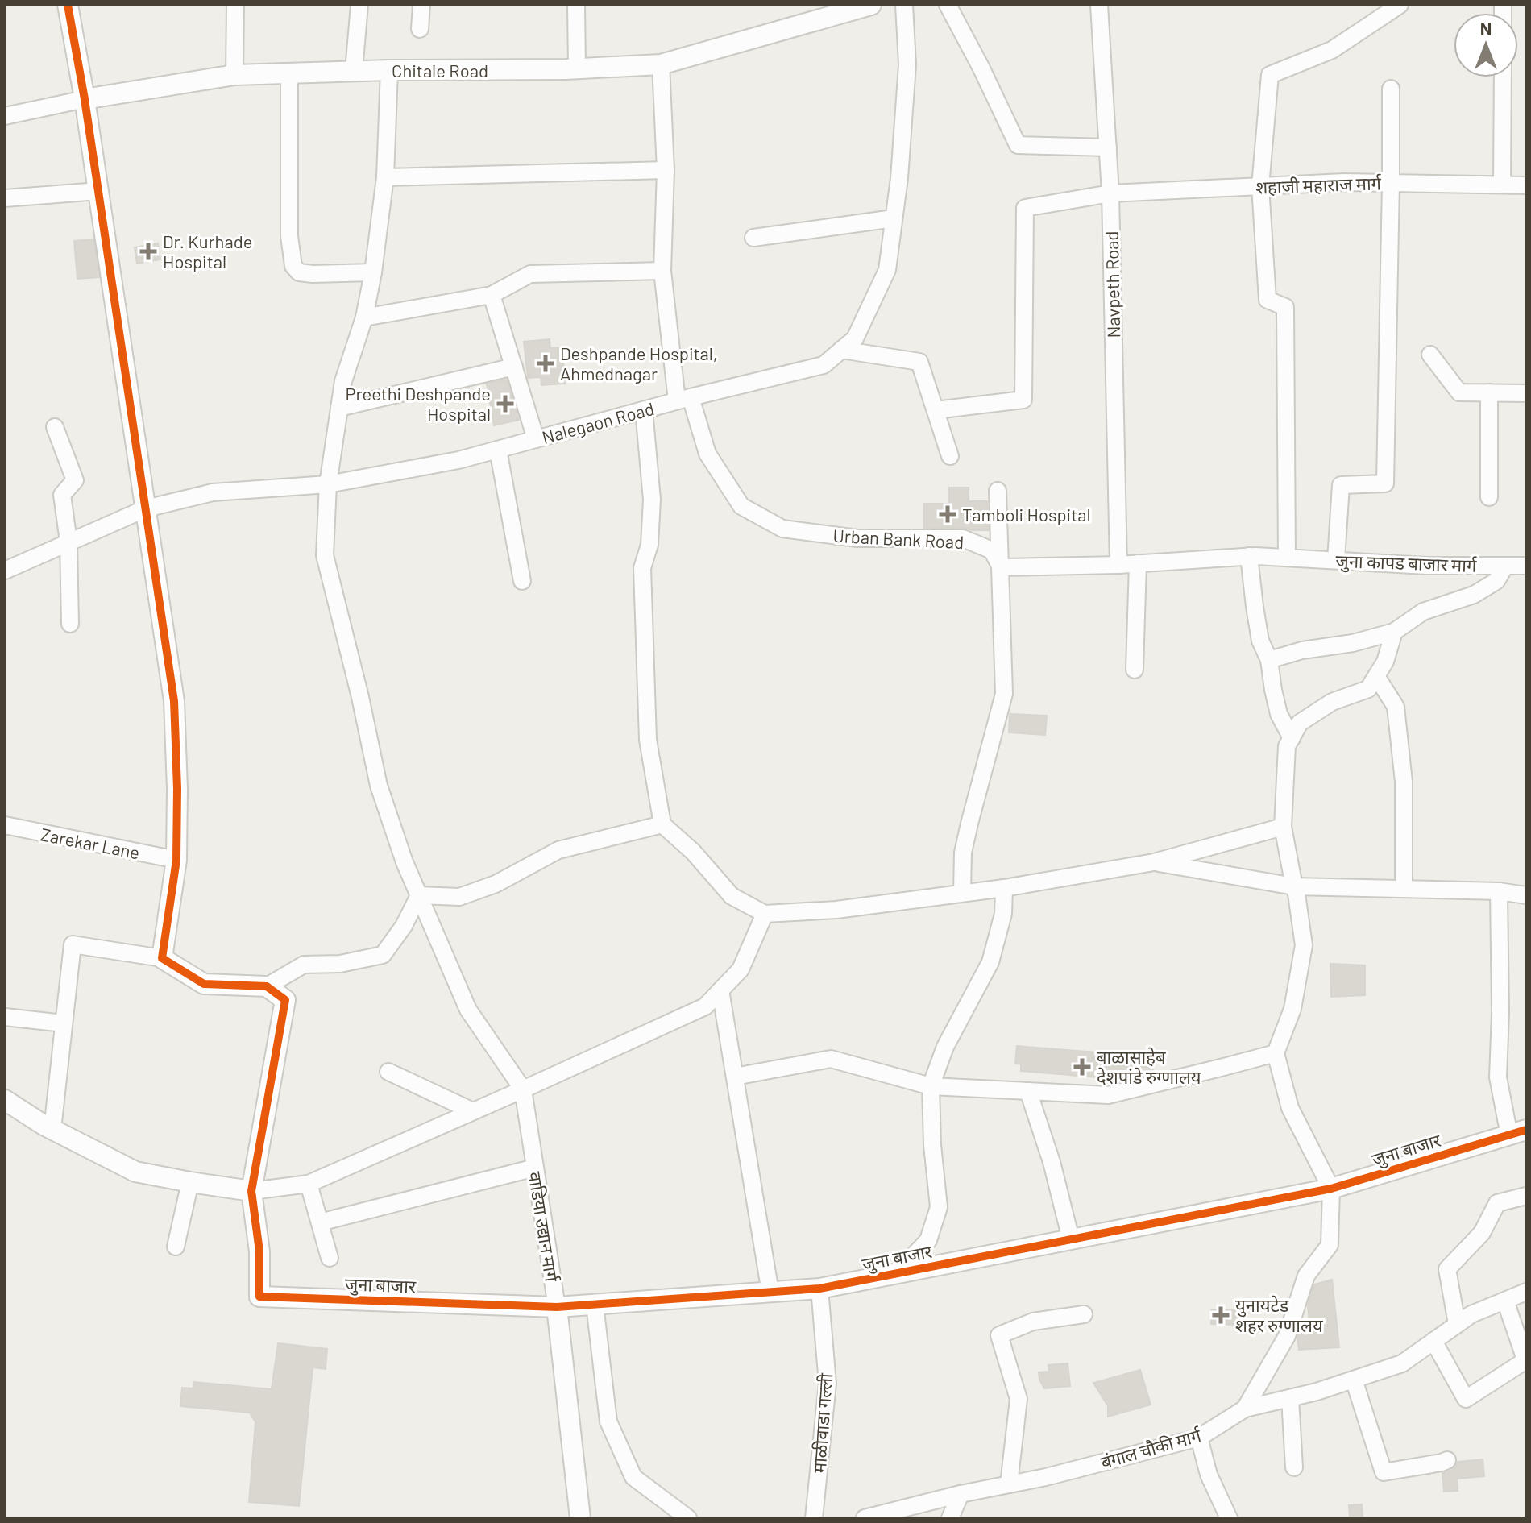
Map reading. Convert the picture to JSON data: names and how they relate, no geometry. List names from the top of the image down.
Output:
{
  "streets": {
    "street": [
      "Chitale Road",
      "शहाजी महाराज मार्ग",
      "Navpeth Road",
      "Nalegaon Road",
      "Urban Bank Road",
      "जुना कापड बाजार मार्ग",
      "Zarekar Lane",
      "जुना बाजार",
      "वाडिया उद्यान मार्ग",
      "माळीवाडा गल्ली",
      "बंगाल चौकी मार्ग"
    ]
  },
  "crossings": [
    ["Chitale Road", "Urban Bank Road"],
    ["शहाजी महाराज मार्ग", "Navpeth Road"],
    ["Nalegaon Road", "Urban Bank Road"],
    ["जुना बाजार", "वाडिया उद्यान मार्ग"],
    ["जुना बाजार", "माळीवाडा गल्ली"]
  ],
  "places": {
    "health": [
      "Dr. Kurhade Hospital",
      "Deshpande Hospital, Ahmednagar",
      "Preethi Deshpande Hospital",
      "Tamboli Hospital",
      "बाळासाहेब देशपांडे रुग्णालय",
      "युनायटेड शहर रुग्णालय"
    ]
  },
  "north": "top"
}
